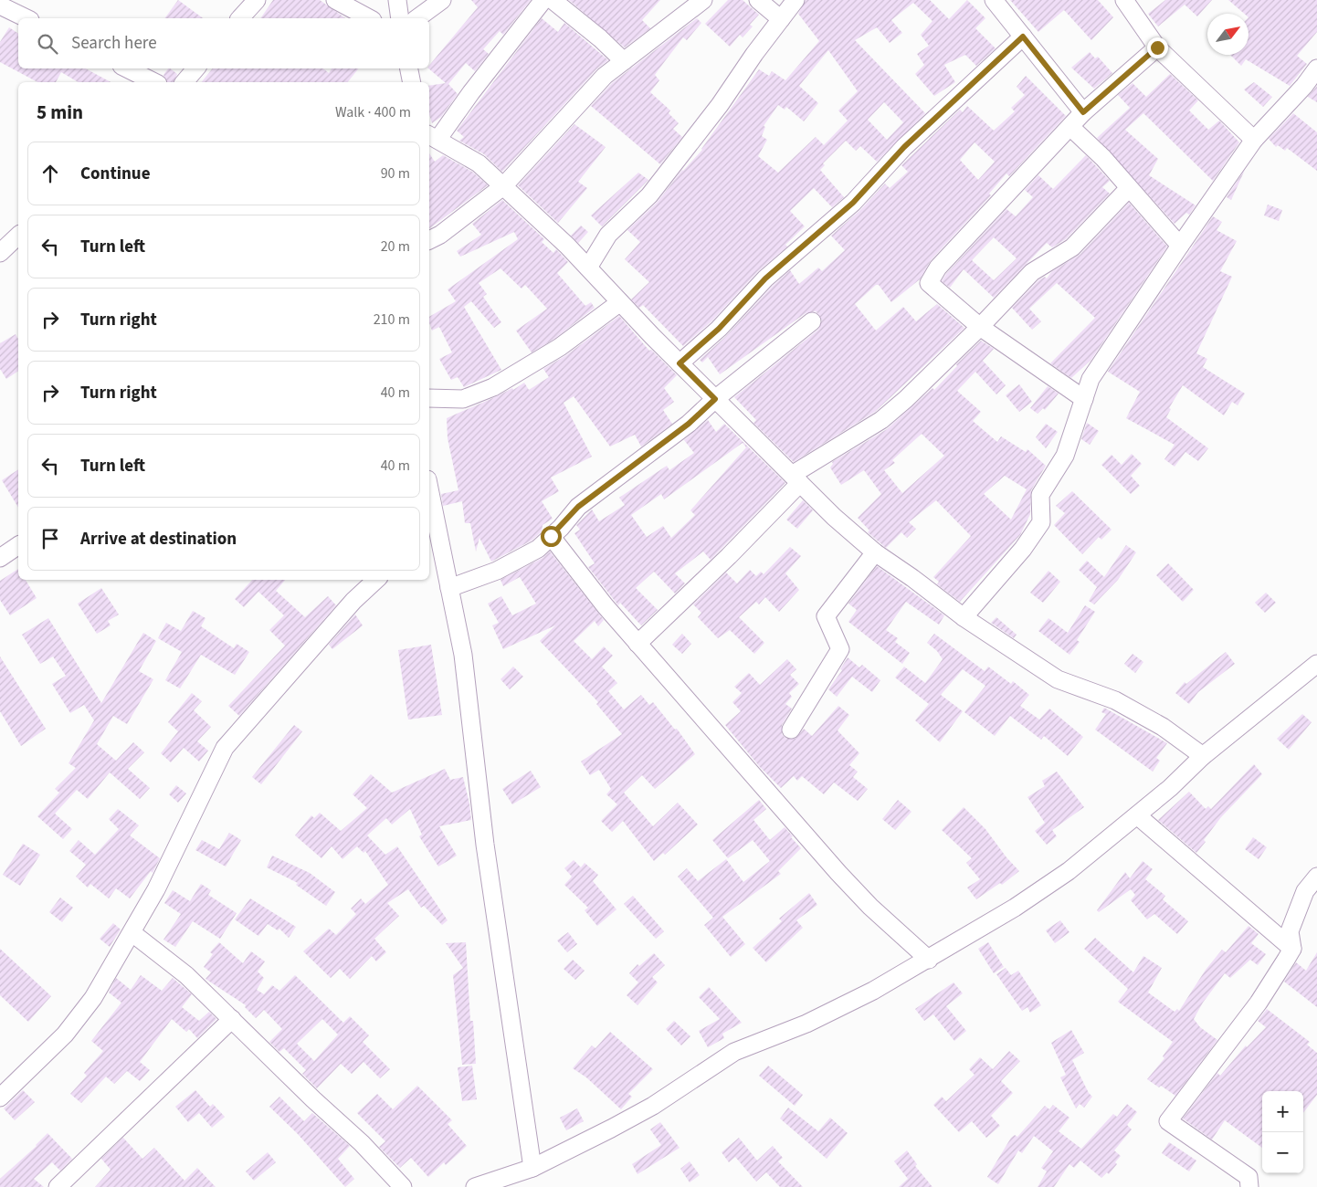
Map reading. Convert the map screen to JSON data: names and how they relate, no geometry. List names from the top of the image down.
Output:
{
  "north": "top right",
  "page": {
    "search": "Search here",
    "heading": ["5 min", "Walk · 400 m"],
    "list": [
      ["Continue", "90 m"],
      ["Turn left", "20 m"],
      ["Turn right", "210 m"],
      ["Turn right", "40 m"],
      ["Turn left", "40 m"],
      "Arrive at destination"
    ],
    "map_buttons": ["+", "−"]
  }
}
